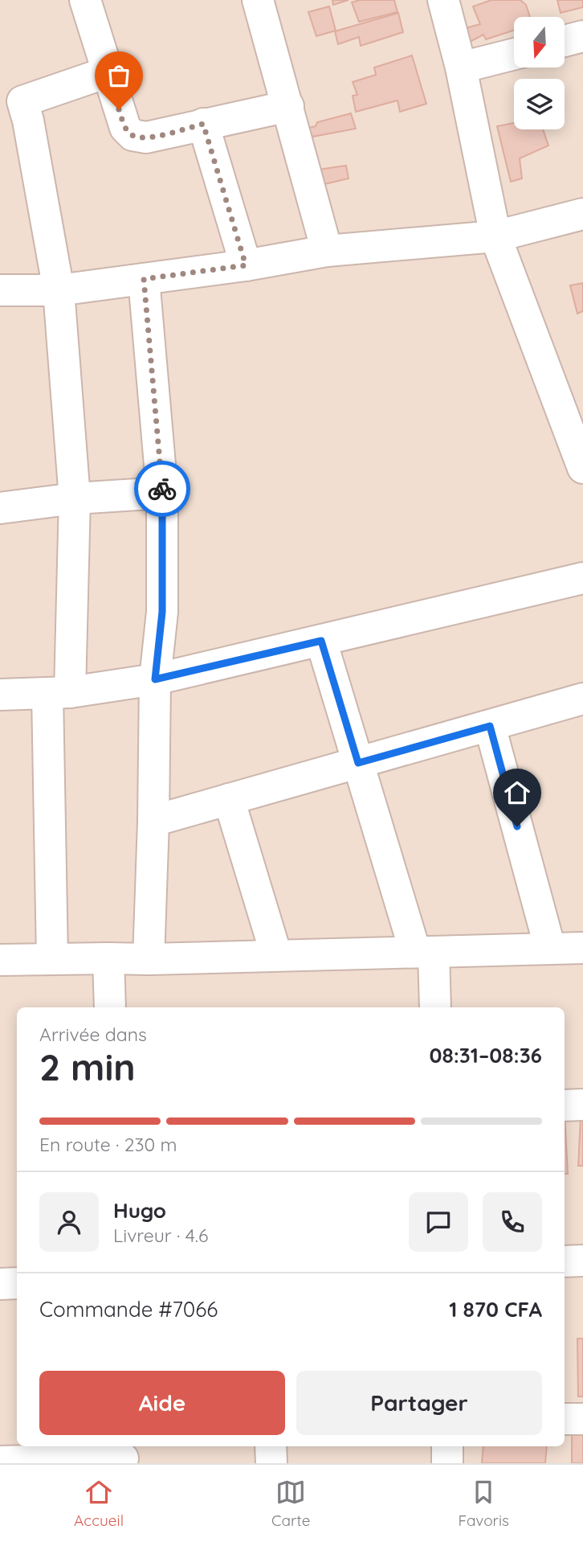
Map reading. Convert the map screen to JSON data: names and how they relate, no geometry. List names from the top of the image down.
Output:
{
  "north": "bottom",
  "page": {
    "heading": ["2 min", "Arrivée dans", "08:31–08:36"],
    "panel": [
      "Hugo",
      "Livreur · 4.6",
      "Commande #7066",
      "1 870 CFA"
    ],
    "bar": "En route · 230 m",
    "buttons": ["Aide", "Partager"],
    "tabs": ["Accueil", "Carte", "Favoris"]
  }
}
